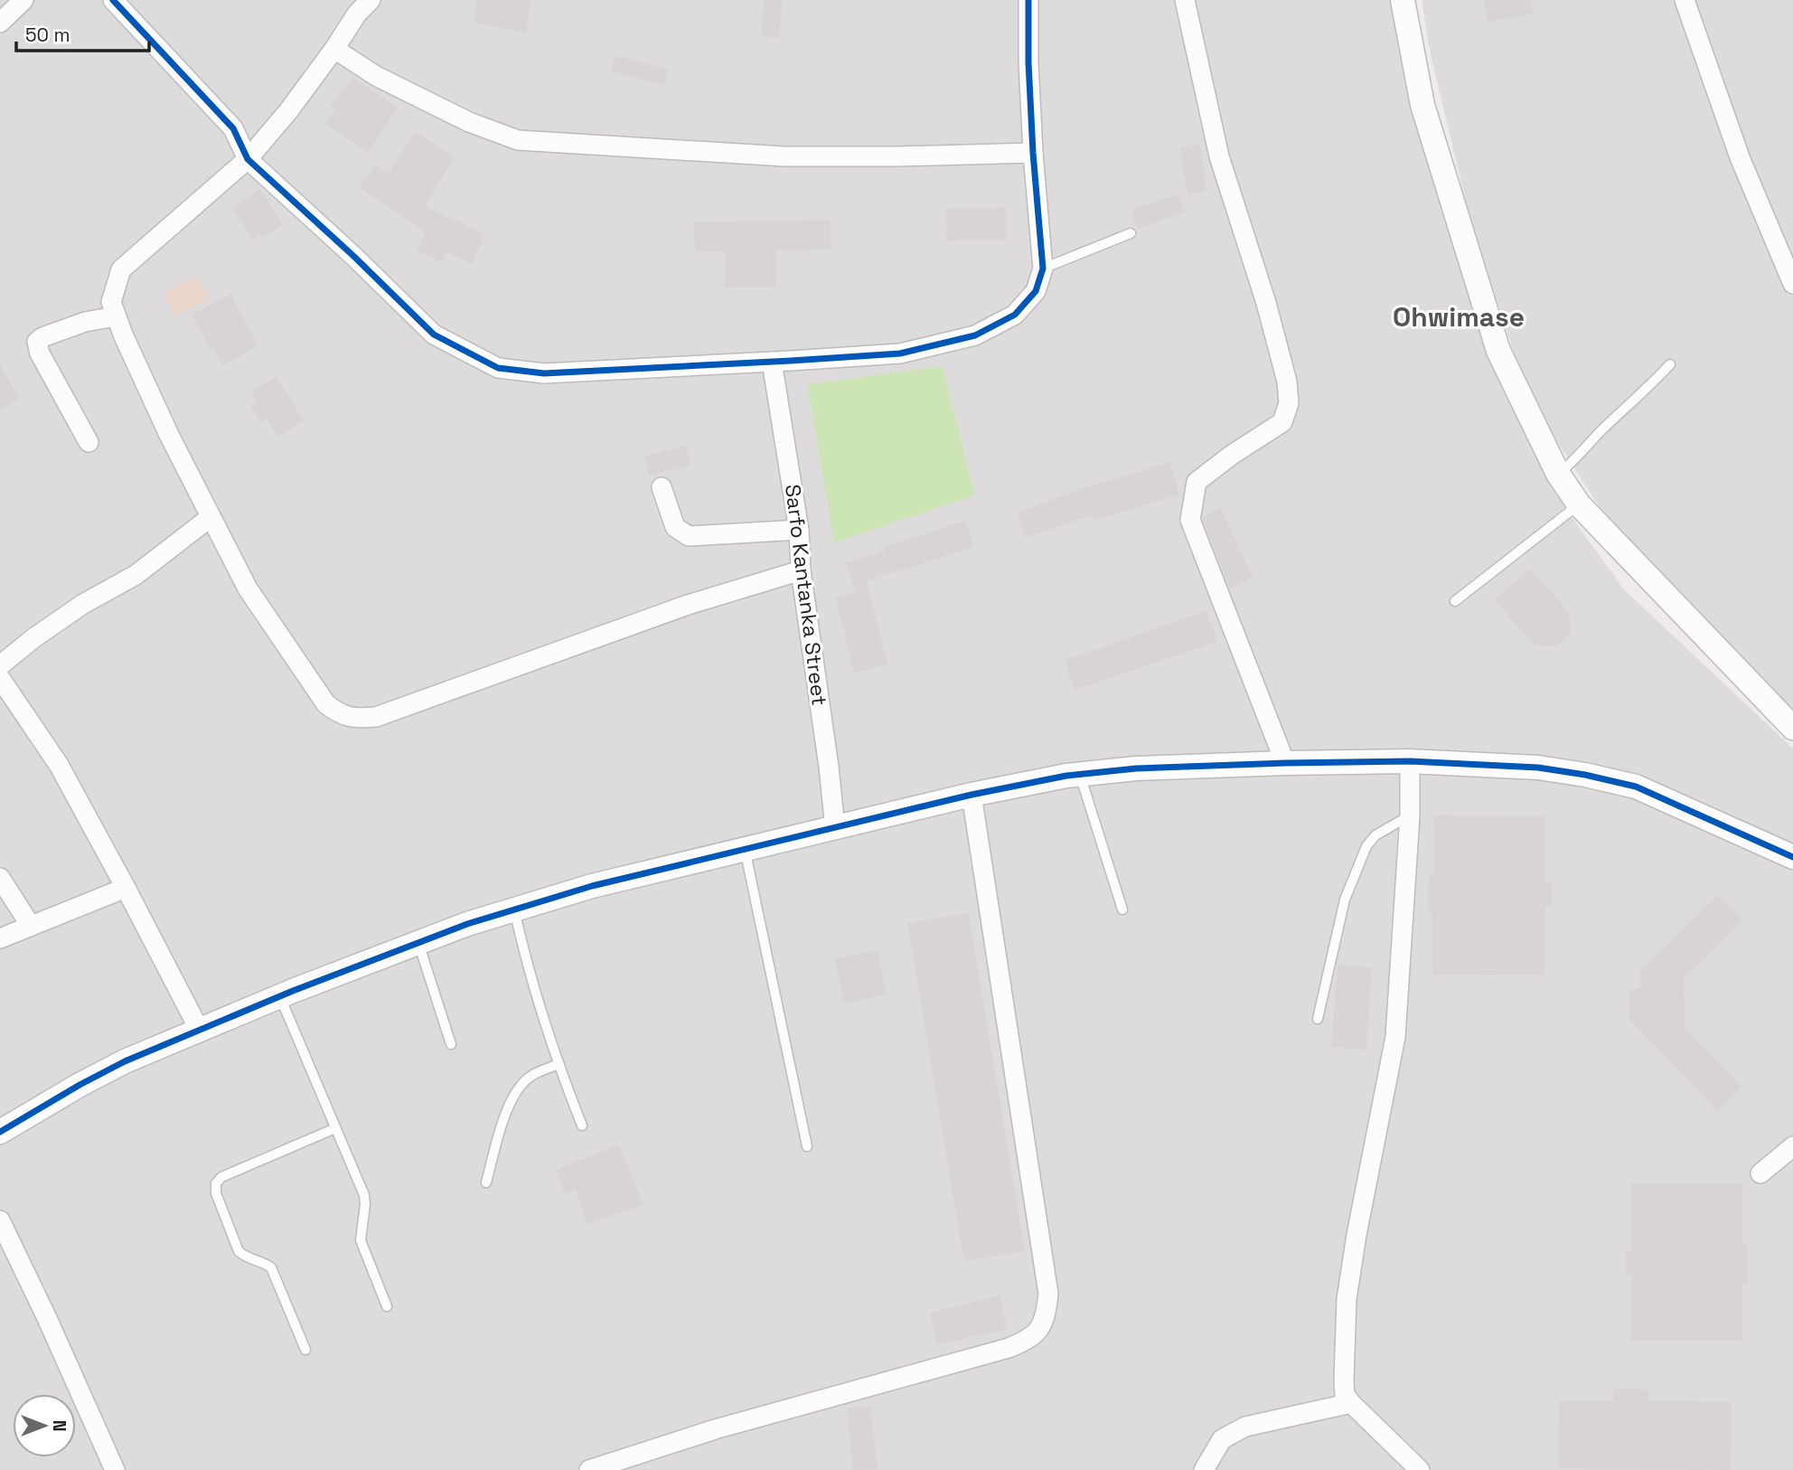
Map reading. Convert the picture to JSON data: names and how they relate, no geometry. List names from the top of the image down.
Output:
{
  "streets": {
    "street": ["Sarfo Kantanka Street"]
  },
  "districts": ["Ohwimase"],
  "scale_bar": "50 m",
  "north": "right"
}
